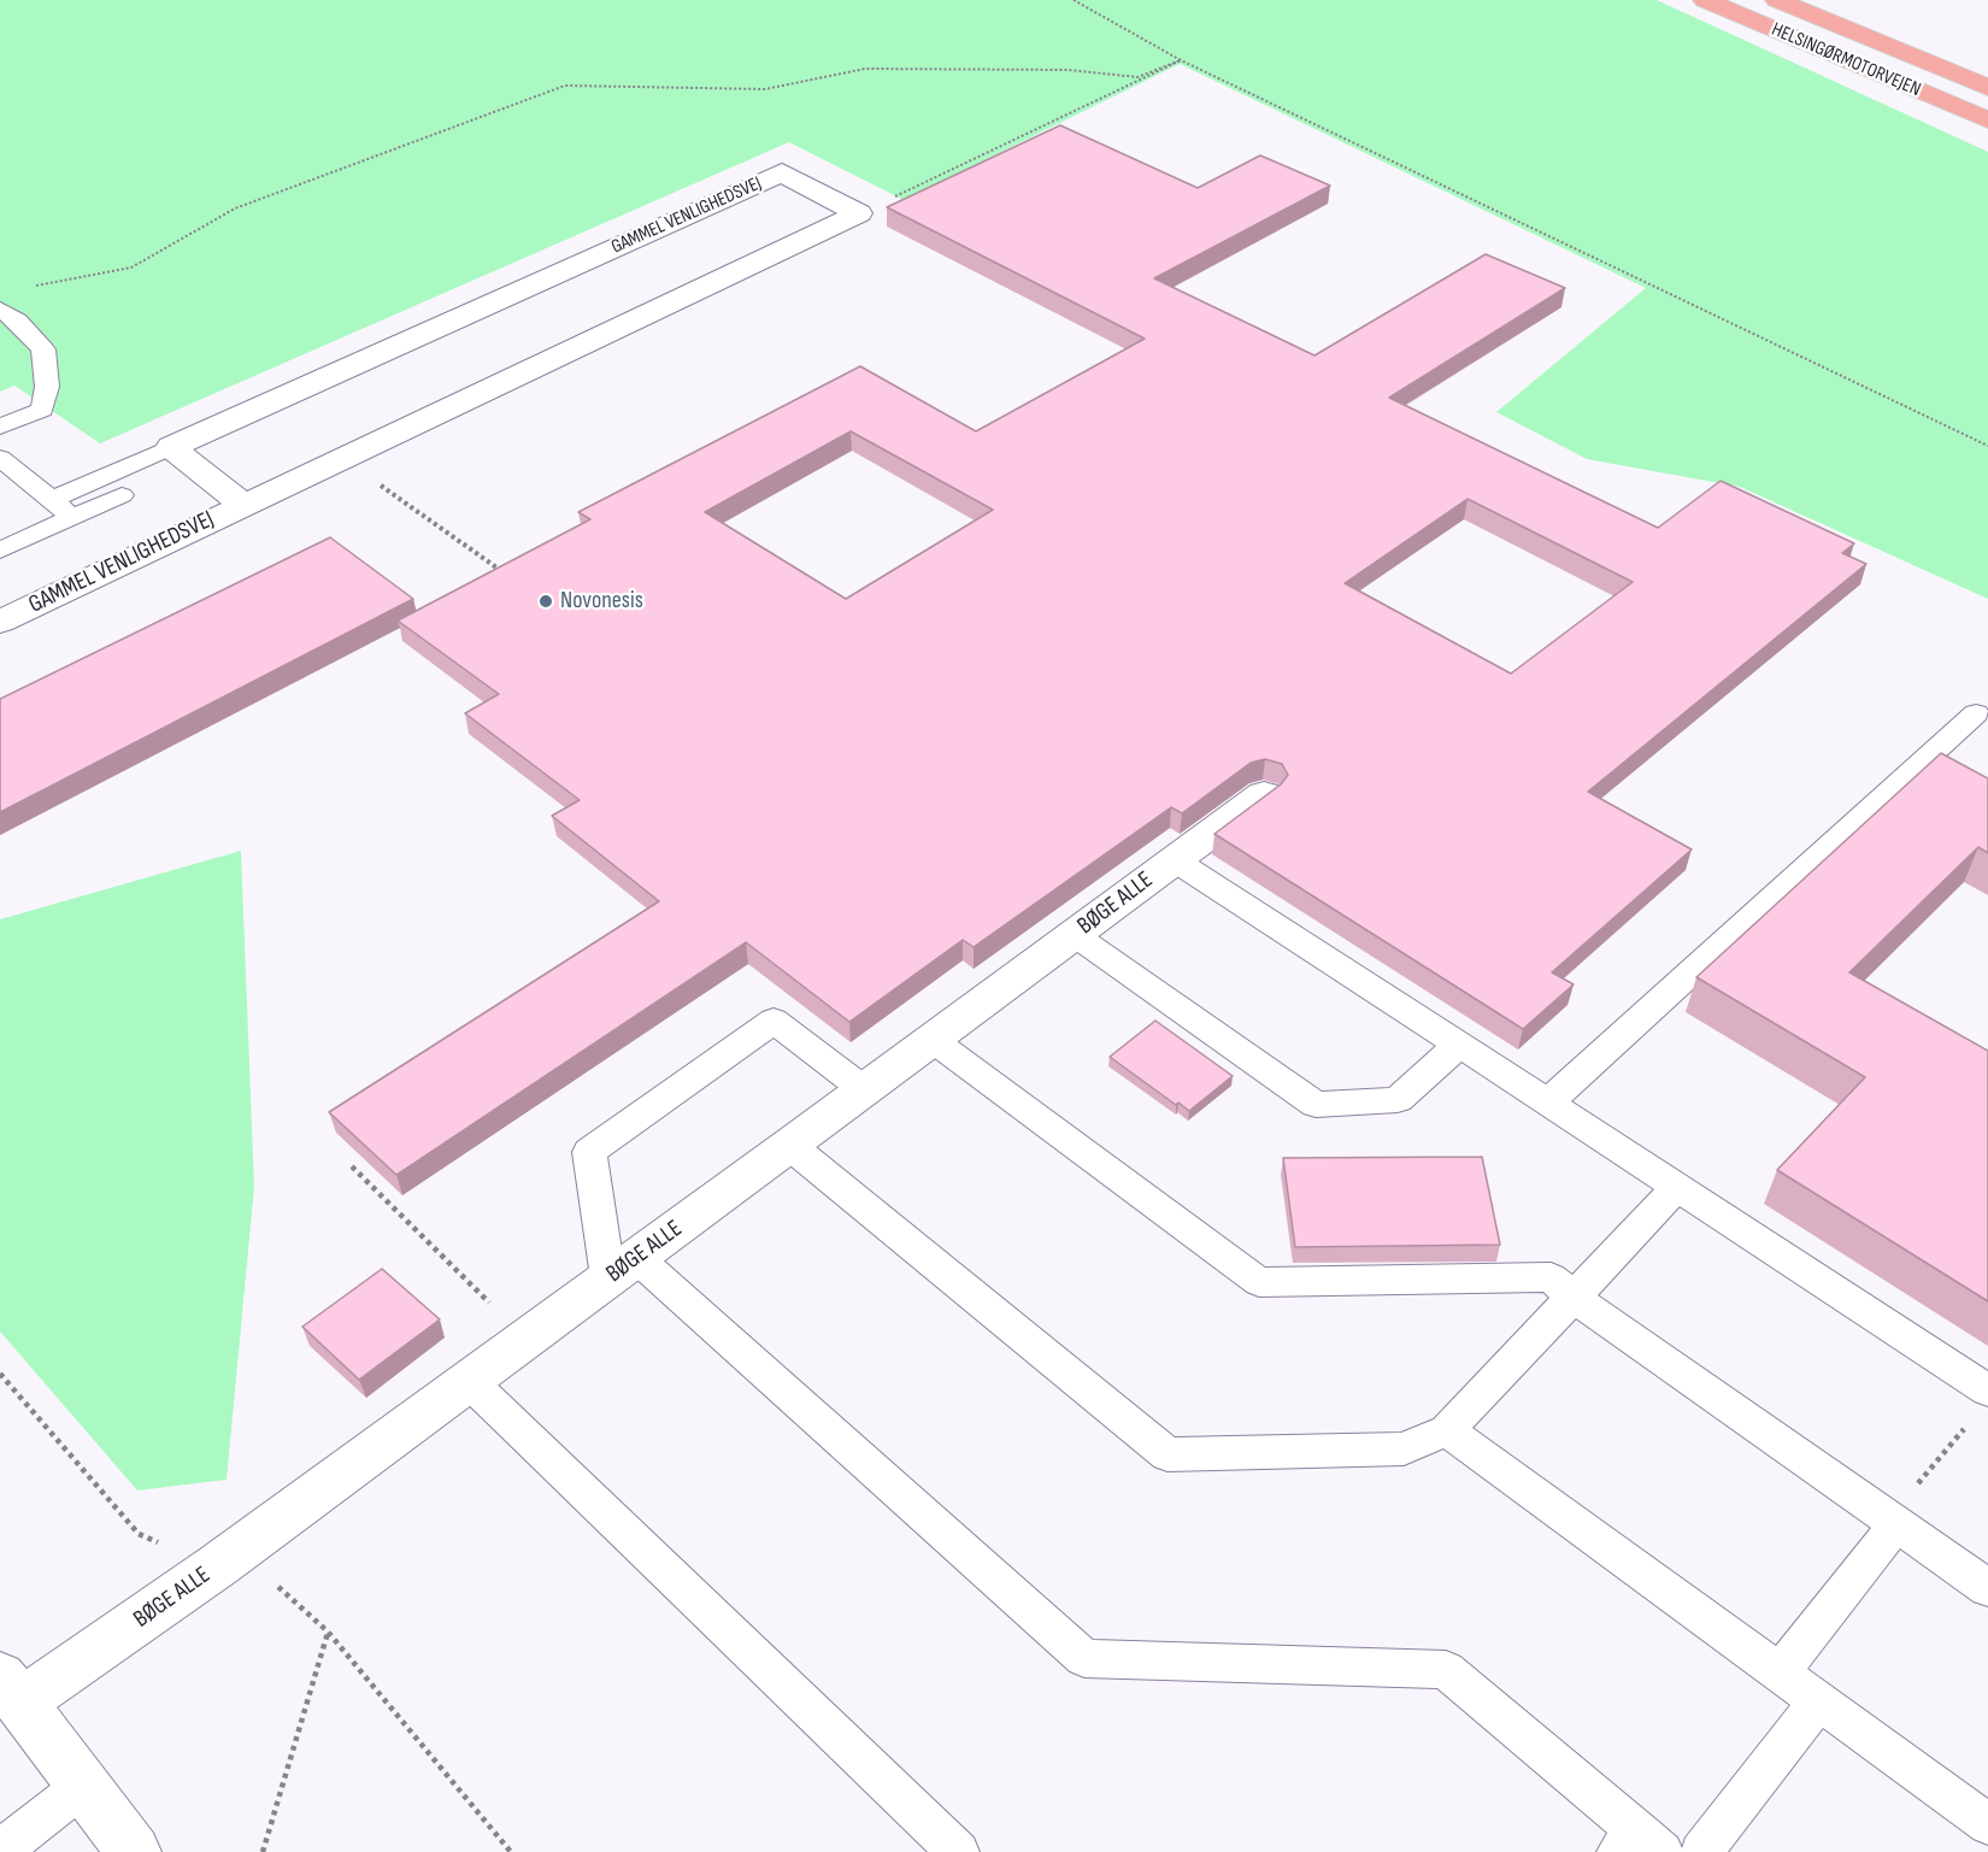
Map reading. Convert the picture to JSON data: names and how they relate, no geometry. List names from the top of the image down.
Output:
{
  "streets": {
    "highway": ["HELSINGØRMOTORVEJEN"],
    "street": ["GAMMEL VENLIGHEDSVEJ", "BØGE ALLE"]
  },
  "places": ["Novonesis"]
}
